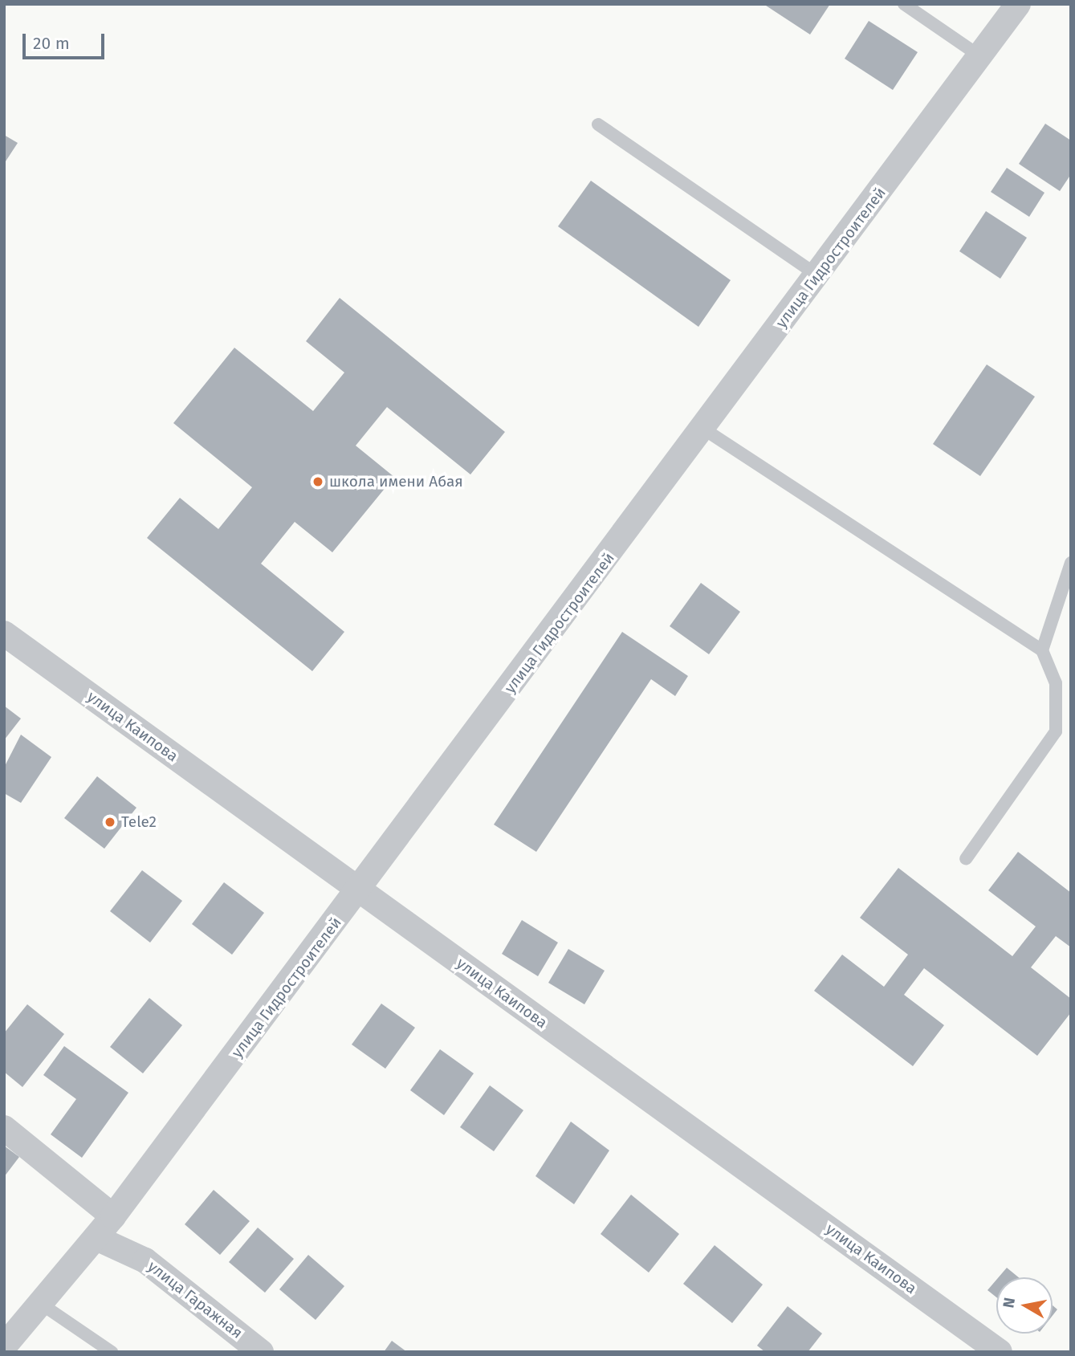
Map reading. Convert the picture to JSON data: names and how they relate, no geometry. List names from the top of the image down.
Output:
{
  "streets": {
    "street": ["улица Гидростроителей", "улица Каипова", "улица Гаражная"]
  },
  "crossings": [
    ["улица Гидростроителей", "улица Каипова"],
    ["улица Гидростроителей", "улица Гаражная"]
  ],
  "places": ["школа имени Абая", "Tele2"],
  "scale_bar": "20 m",
  "north": "left"
}
